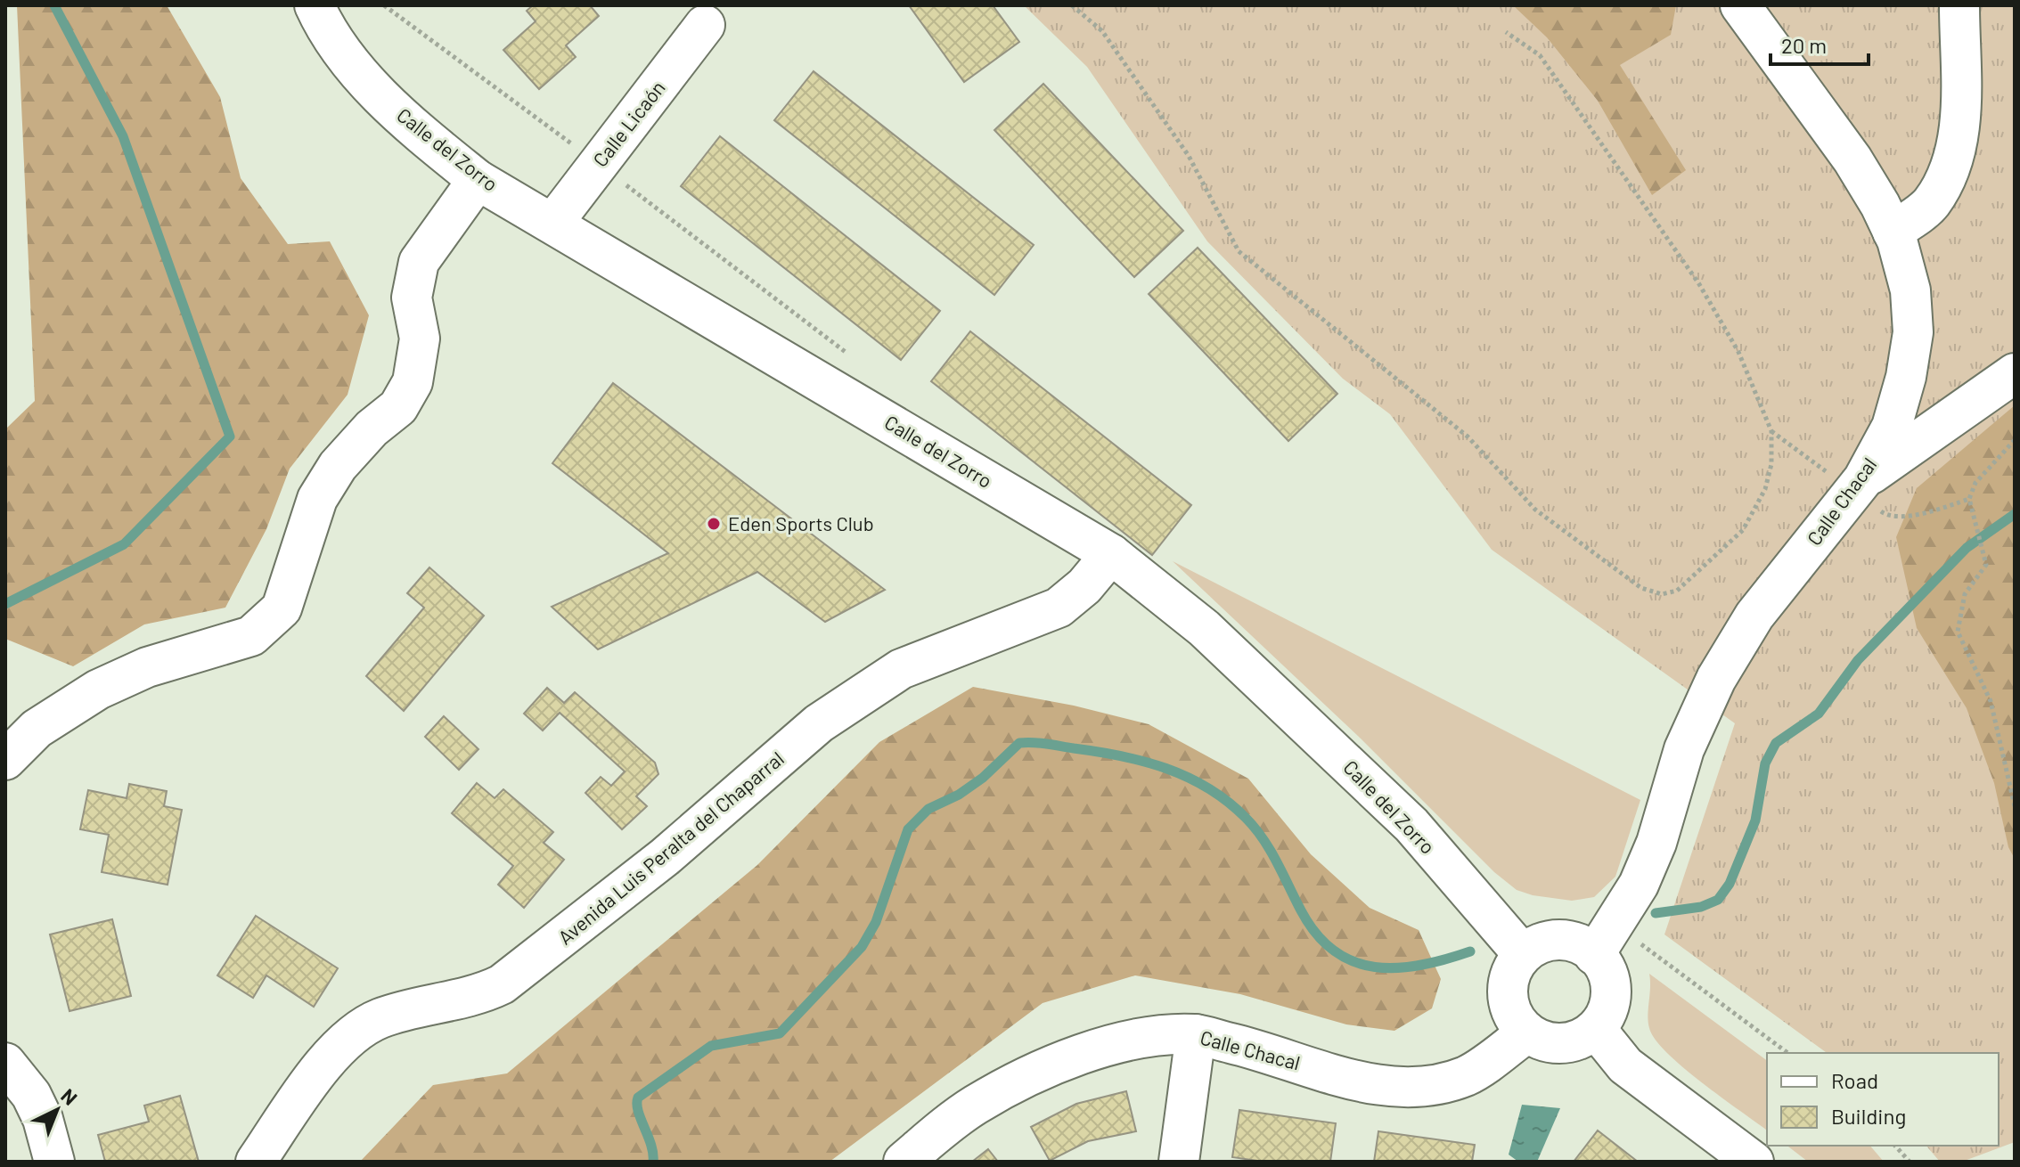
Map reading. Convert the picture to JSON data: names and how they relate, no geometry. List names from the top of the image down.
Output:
{
  "streets": {
    "street": [
      "Calle Licaón",
      "Calle del Zorro",
      "Calle Chacal",
      "Avenida Luis Peralta del Chaparral"
    ]
  },
  "crossings": [
    ["Calle Licaón", "Calle del Zorro"],
    ["Calle del Zorro", "Calle Chacal"],
    ["Calle del Zorro", "Avenida Luis Peralta del Chaparral"]
  ],
  "places": ["Eden Sports Club"],
  "legend": ["Road", "Building"],
  "scale_bar": "20 m",
  "north": "top right"
}
